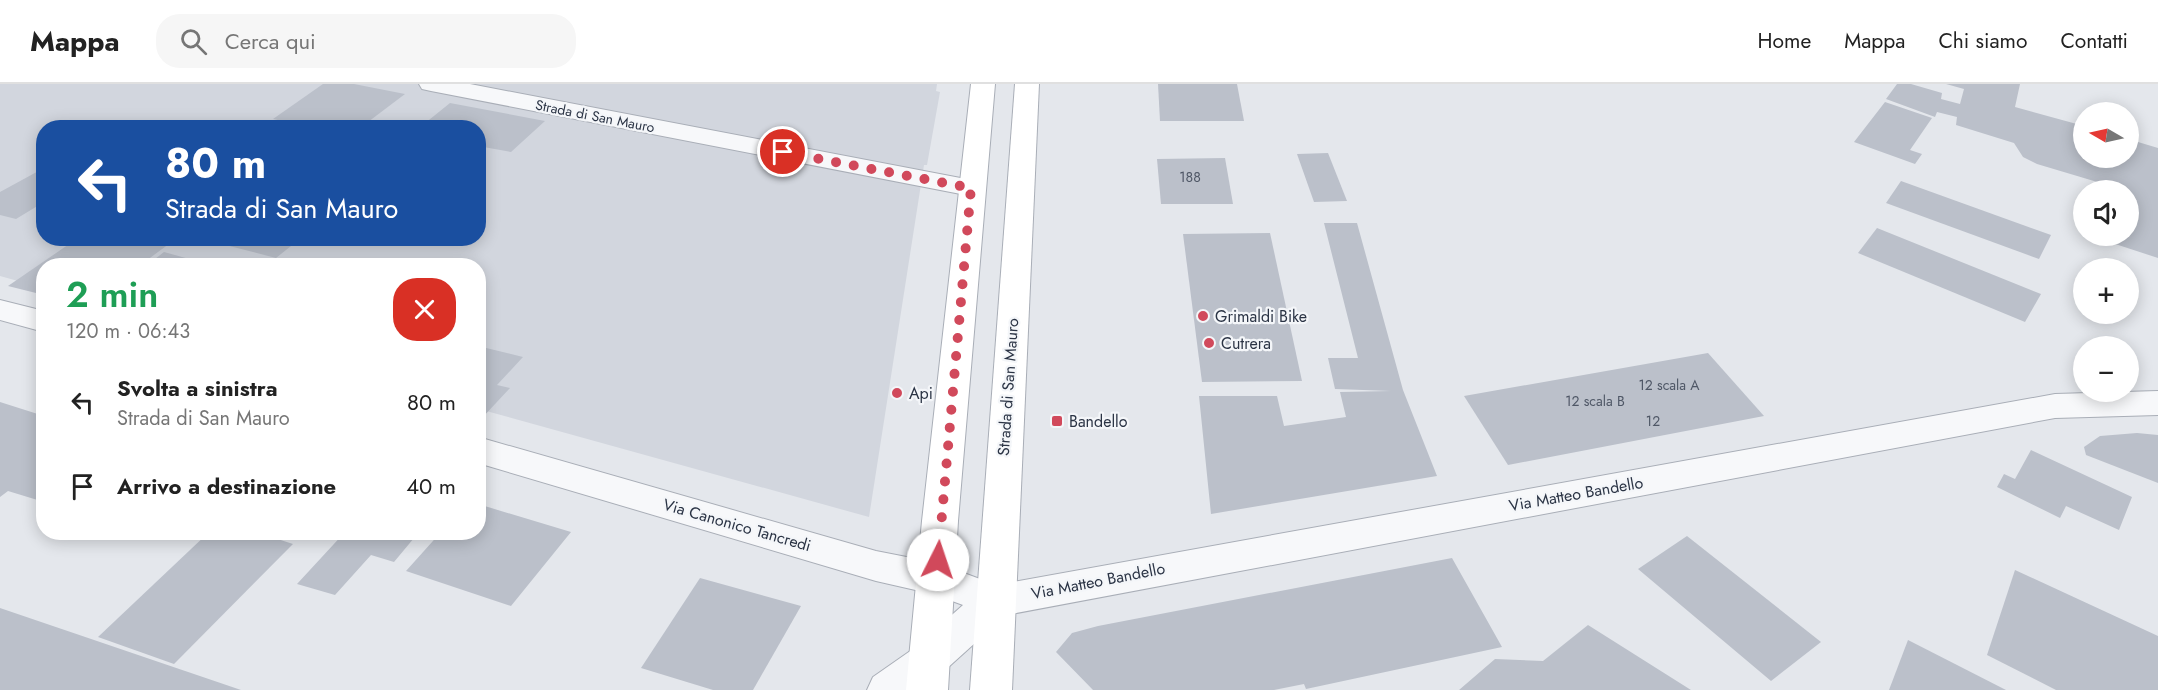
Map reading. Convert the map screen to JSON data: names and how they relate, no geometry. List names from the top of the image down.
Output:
{
  "streets": {
    "main road": ["Strada di San Mauro"],
    "street": ["Via Matteo Bandello", "Via Canonico Tancredi"]
  },
  "crossings": [
    ["Strada di San Mauro", "Via Matteo Bandello"],
    ["Strada di San Mauro", "Via Canonico Tancredi"],
    ["Via Matteo Bandello", "Via Canonico Tancredi"]
  ],
  "places": {
    "other": ["Grimaldi Bike", "Cutrera", "Api"],
    "transit": ["Bandello"]
  },
  "house_numbers": [
    "188",
    "12 scala A",
    "12 scala B",
    "12"
  ],
  "north": "left",
  "page": {
    "header": "Mappa",
    "search": "Cerca qui",
    "nav": [
      "Home",
      "Mappa",
      "Chi siamo",
      "Contatti"
    ],
    "map_buttons": ["+", "−"],
    "turn": ["80 m", "Strada di San Mauro"],
    "heading": ["2 min", "120 m · 06:43"],
    "list": [
      {
        "name": "Svolta a sinistra",
        "note": "Strada di San Mauro",
        "value": "80 m"
      },
      {
        "name": "Arrivo a destinazione",
        "value": "40 m"
      }
    ]
  }
}
